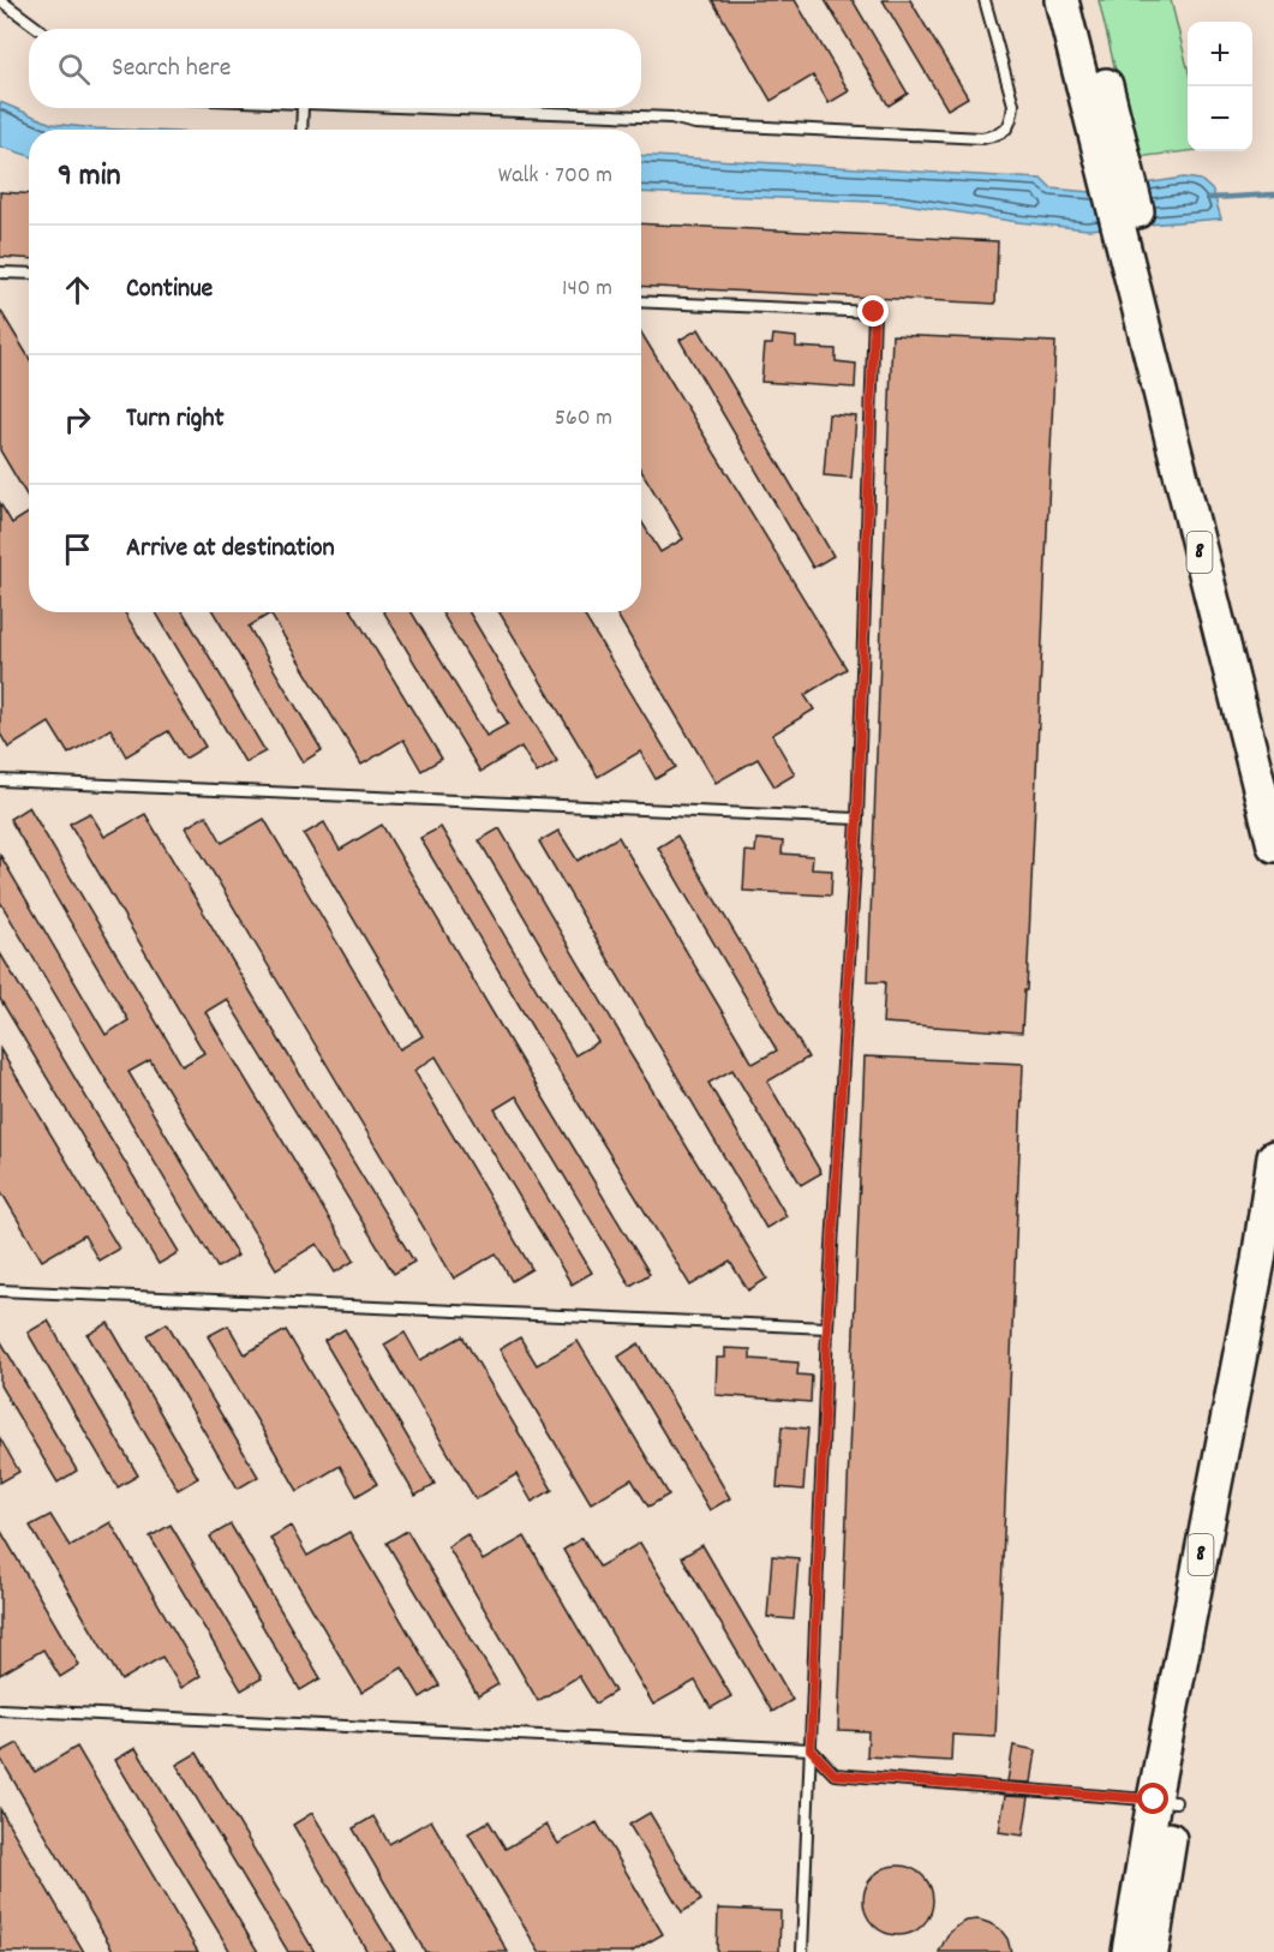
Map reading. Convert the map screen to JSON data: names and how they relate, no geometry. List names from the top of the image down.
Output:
{
  "streets": {
    "highway": ["8"]
  },
  "page": {
    "map_buttons": ["+", "−"],
    "search": "Search here",
    "heading": ["9 min", "Walk · 700 m"],
    "list": [
      ["Continue", "140 m"],
      ["Turn right", "560 m"],
      "Arrive at destination"
    ]
  }
}
